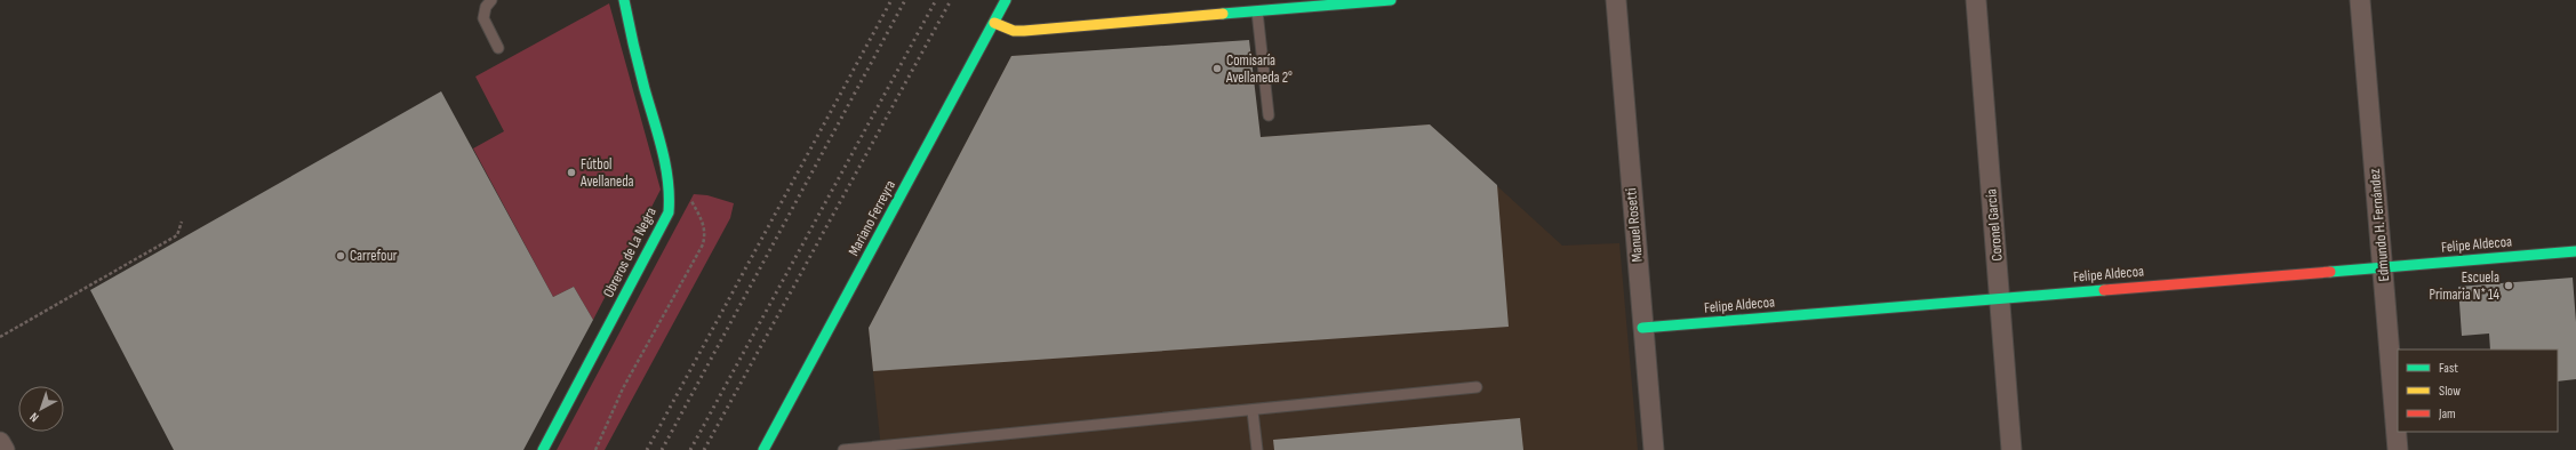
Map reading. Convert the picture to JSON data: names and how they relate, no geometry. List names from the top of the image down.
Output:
{
  "streets": {
    "street": [
      "Mariano Ferreyra",
      "Manuel Rosetti",
      "Coronel García",
      "Edmundo H. Fernández",
      "Felipe Aldecoa",
      "Obreros de La Negra"
    ]
  },
  "crossings": [
    ["Manuel Rosetti", "Felipe Aldecoa"],
    ["Coronel García", "Felipe Aldecoa"],
    ["Edmundo H. Fernández", "Felipe Aldecoa"]
  ],
  "places": [
    "Comisaría Avellaneda 2°",
    "Fútbol Avellaneda",
    "Carrefour",
    "Escuela Primaria N* 14"
  ],
  "legend": ["Fast", "Slow", "Jam"],
  "north": "bottom left"
}
